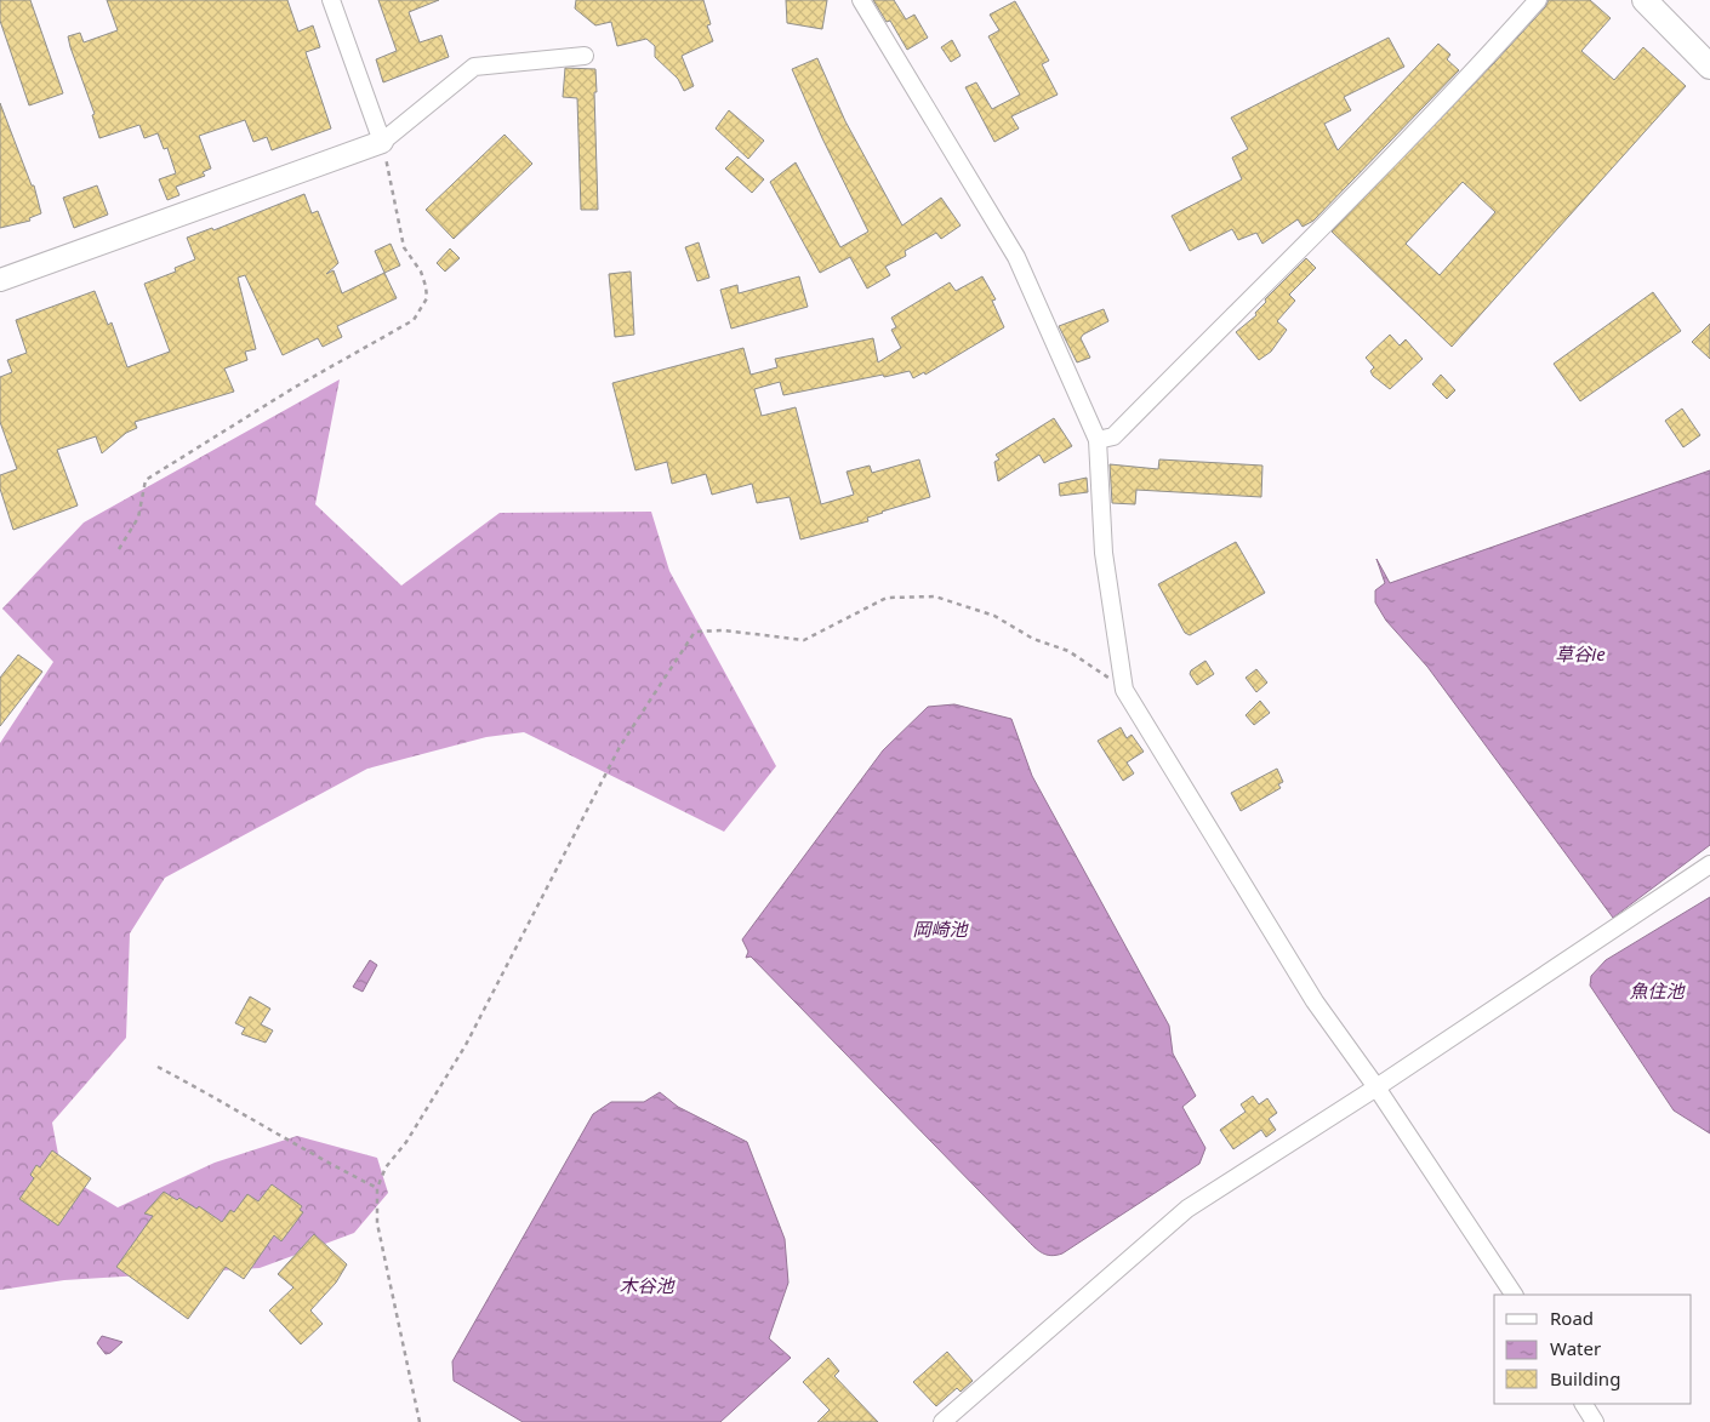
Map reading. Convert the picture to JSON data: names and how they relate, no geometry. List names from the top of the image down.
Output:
{
  "water": [
    "草谷ie",
    "岡崎池",
    "魚住池",
    "木谷池"
  ],
  "legend": ["Road", "Water", "Building"]
}
